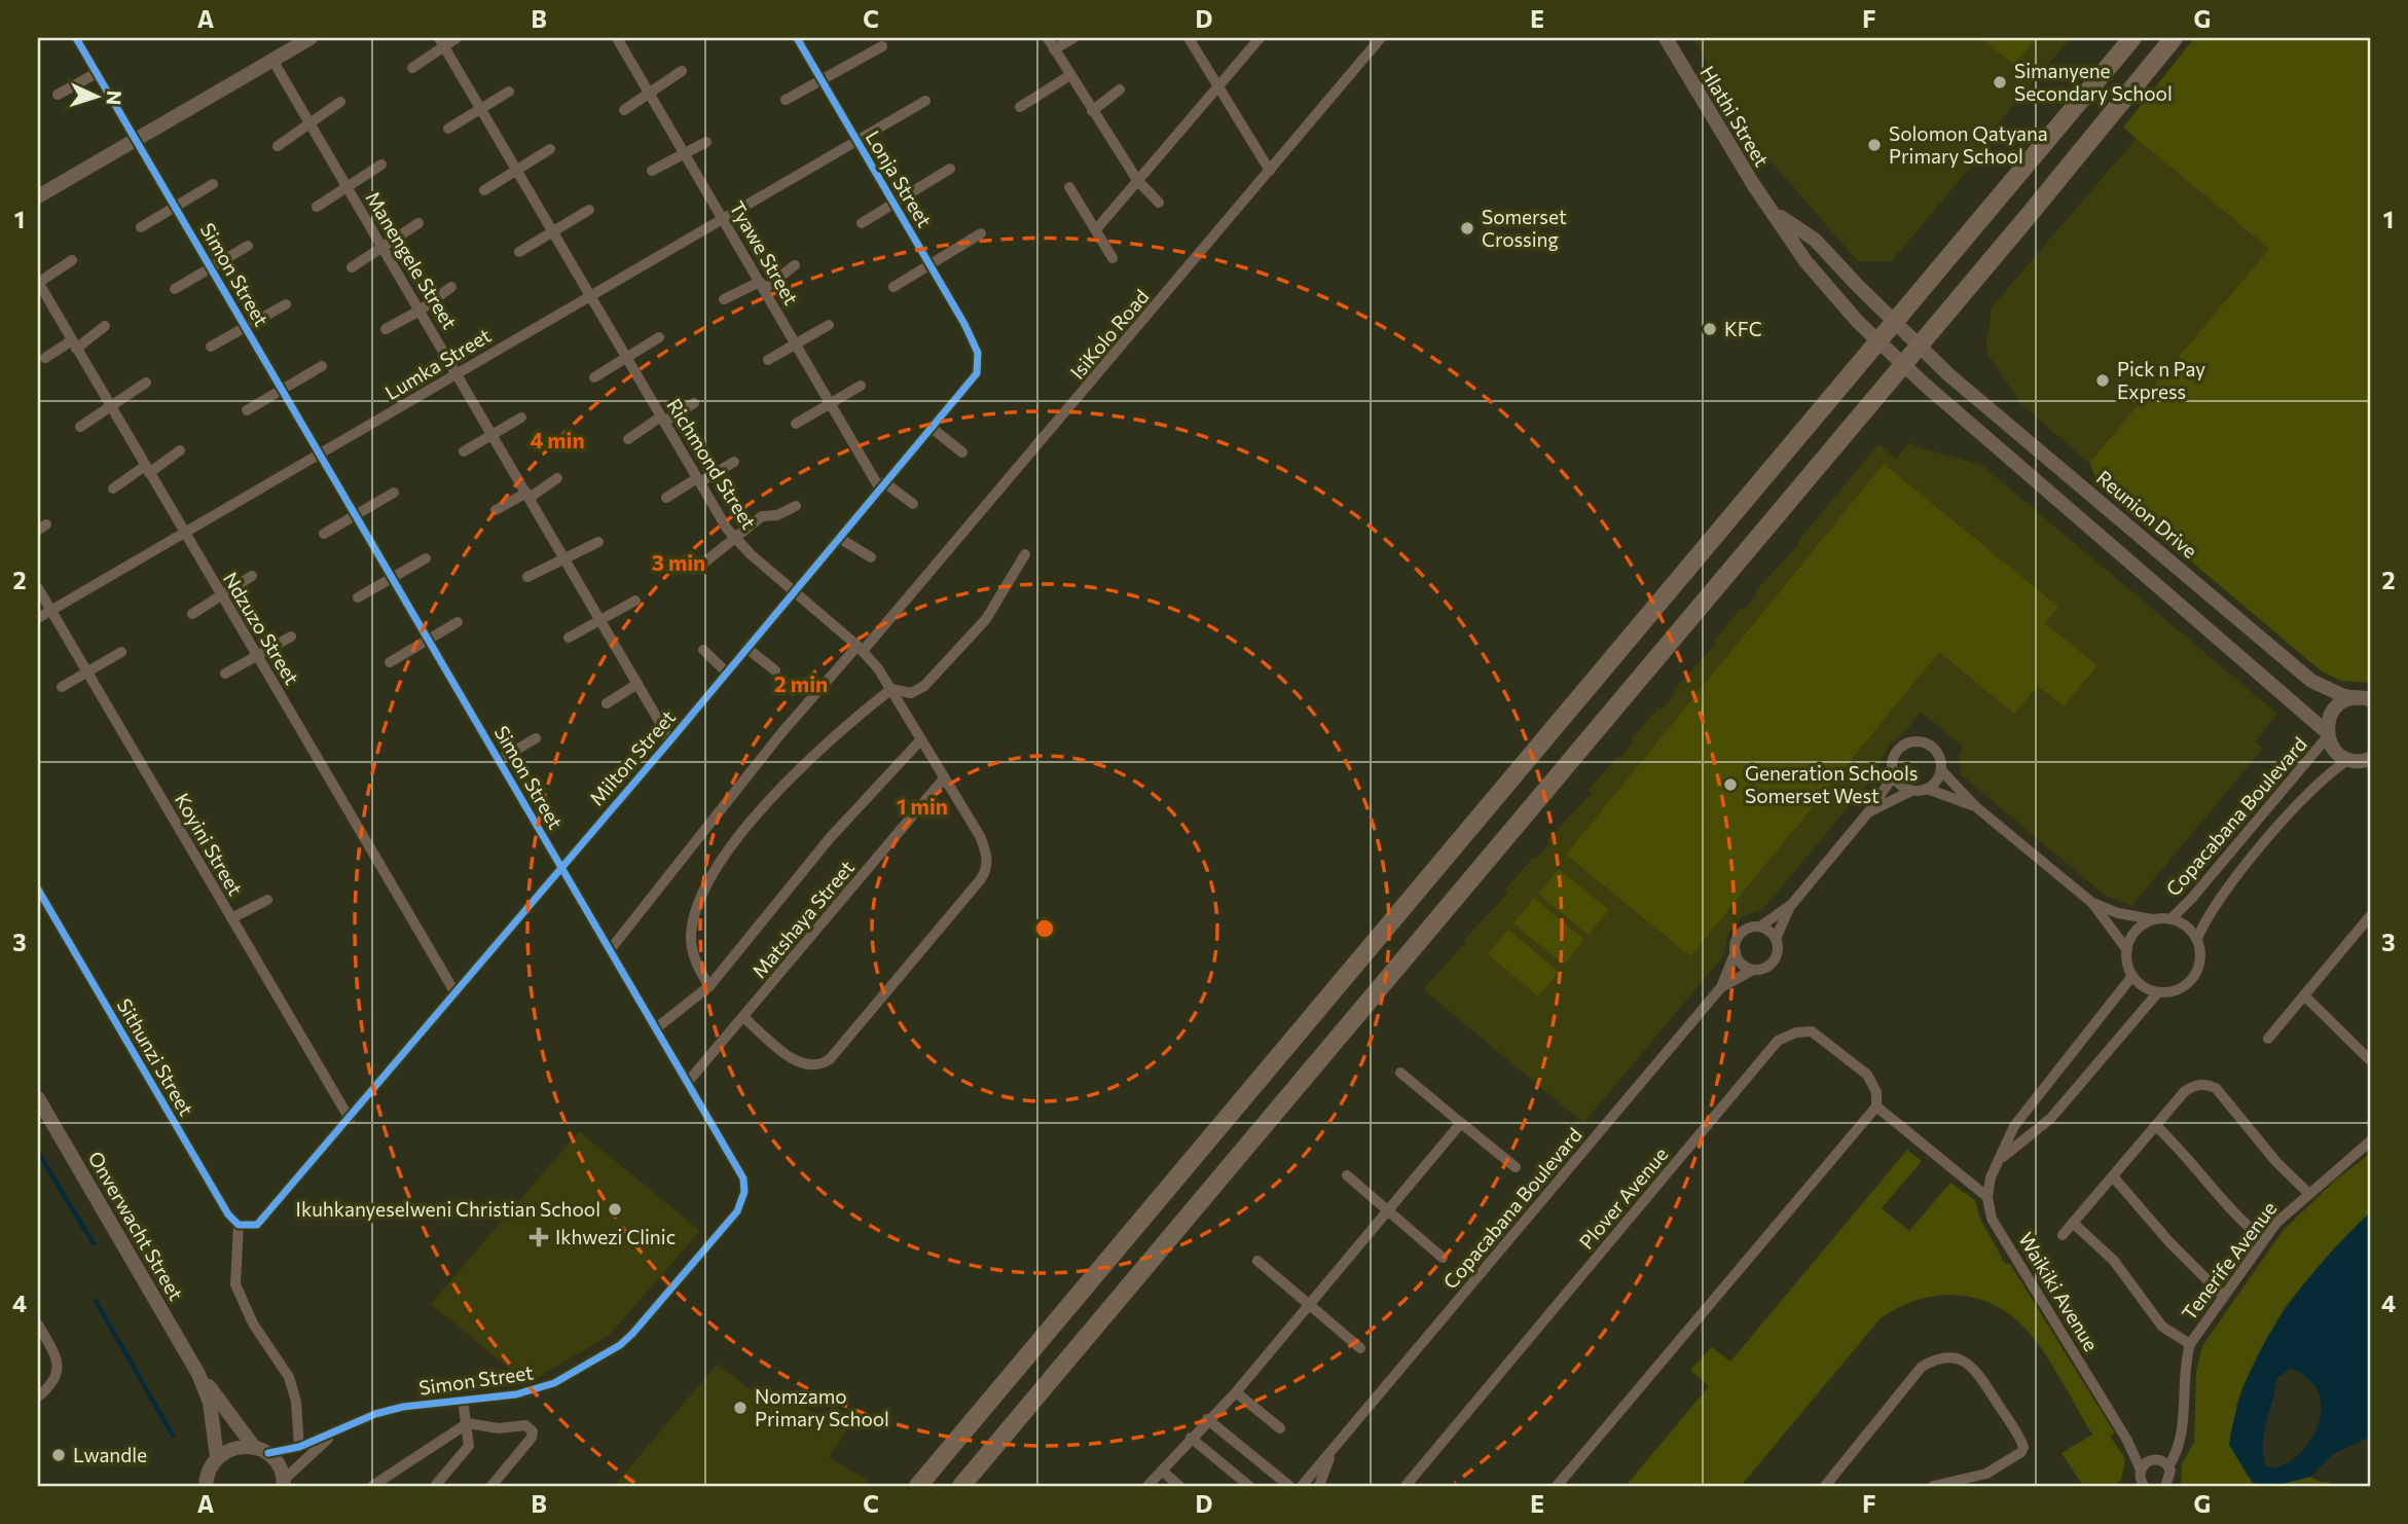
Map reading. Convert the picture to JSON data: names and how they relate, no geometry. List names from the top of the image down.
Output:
{
  "streets": {
    "street": [
      "Hlathi Street",
      "Lonja Street",
      "Tyawe Street",
      "Manengele Street",
      "Simon Street",
      "IsiKolo Road",
      "Lumka Street",
      "Richmond Street",
      "Reunion Drive",
      "Ndzuzo Street",
      "Milton Street",
      "Copacabana Boulevard",
      "Koyini Street",
      "Matshaya Street",
      "Sithunzi Street",
      "Plover Avenue",
      "Onverwacht Street",
      "Tenerife Avenue",
      "Waikiki Avenue"
    ]
  },
  "crossings": [
    ["Hlathi Street", "Reunion Drive"],
    ["Lonja Street", "Lumka Street"],
    ["Lonja Street", "Milton Street"],
    ["Tyawe Street", "Lumka Street"],
    ["Tyawe Street", "Milton Street"],
    ["Manengele Street", "Lumka Street"],
    ["Manengele Street", "Milton Street"],
    ["Simon Street", "IsiKolo Road"],
    ["Simon Street", "Lumka Street"],
    ["Simon Street", "Milton Street"],
    ["Simon Street", "Matshaya Street"],
    ["Simon Street", "Onverwacht Street"],
    ["IsiKolo Road", "Richmond Street"],
    ["Lumka Street", "Richmond Street"],
    ["Lumka Street", "Ndzuzo Street"],
    ["Lumka Street", "Koyini Street"],
    ["Richmond Street", "Milton Street"],
    ["Richmond Street", "Matshaya Street"],
    ["Ndzuzo Street", "Milton Street"],
    ["Milton Street", "Koyini Street"],
    ["Milton Street", "Sithunzi Street"],
    ["Tenerife Avenue", "Waikiki Avenue"]
  ],
  "places": {
    "other": [
      "Simanyene Secondary School",
      "Solomon Qatyana Primary School",
      "Somerset Crossing",
      "KFC",
      "Pick n Pay Express",
      "Generation Schools Somerset West",
      "Ikuhkanyeselweni Christian School",
      "Nomzamo Primary School",
      "Lwandle"
    ],
    "health": ["Ikhwezi Clinic"]
  },
  "north": "right",
  "grid": {
    "columns": [
      "A",
      "B",
      "C",
      "D",
      "E",
      "F",
      "G"
    ],
    "rows": [
      "1",
      "2",
      "3",
      "4"
    ]
  },
  "rings": [
    "4 min",
    "3 min",
    "2 min",
    "1 min"
  ]
}
